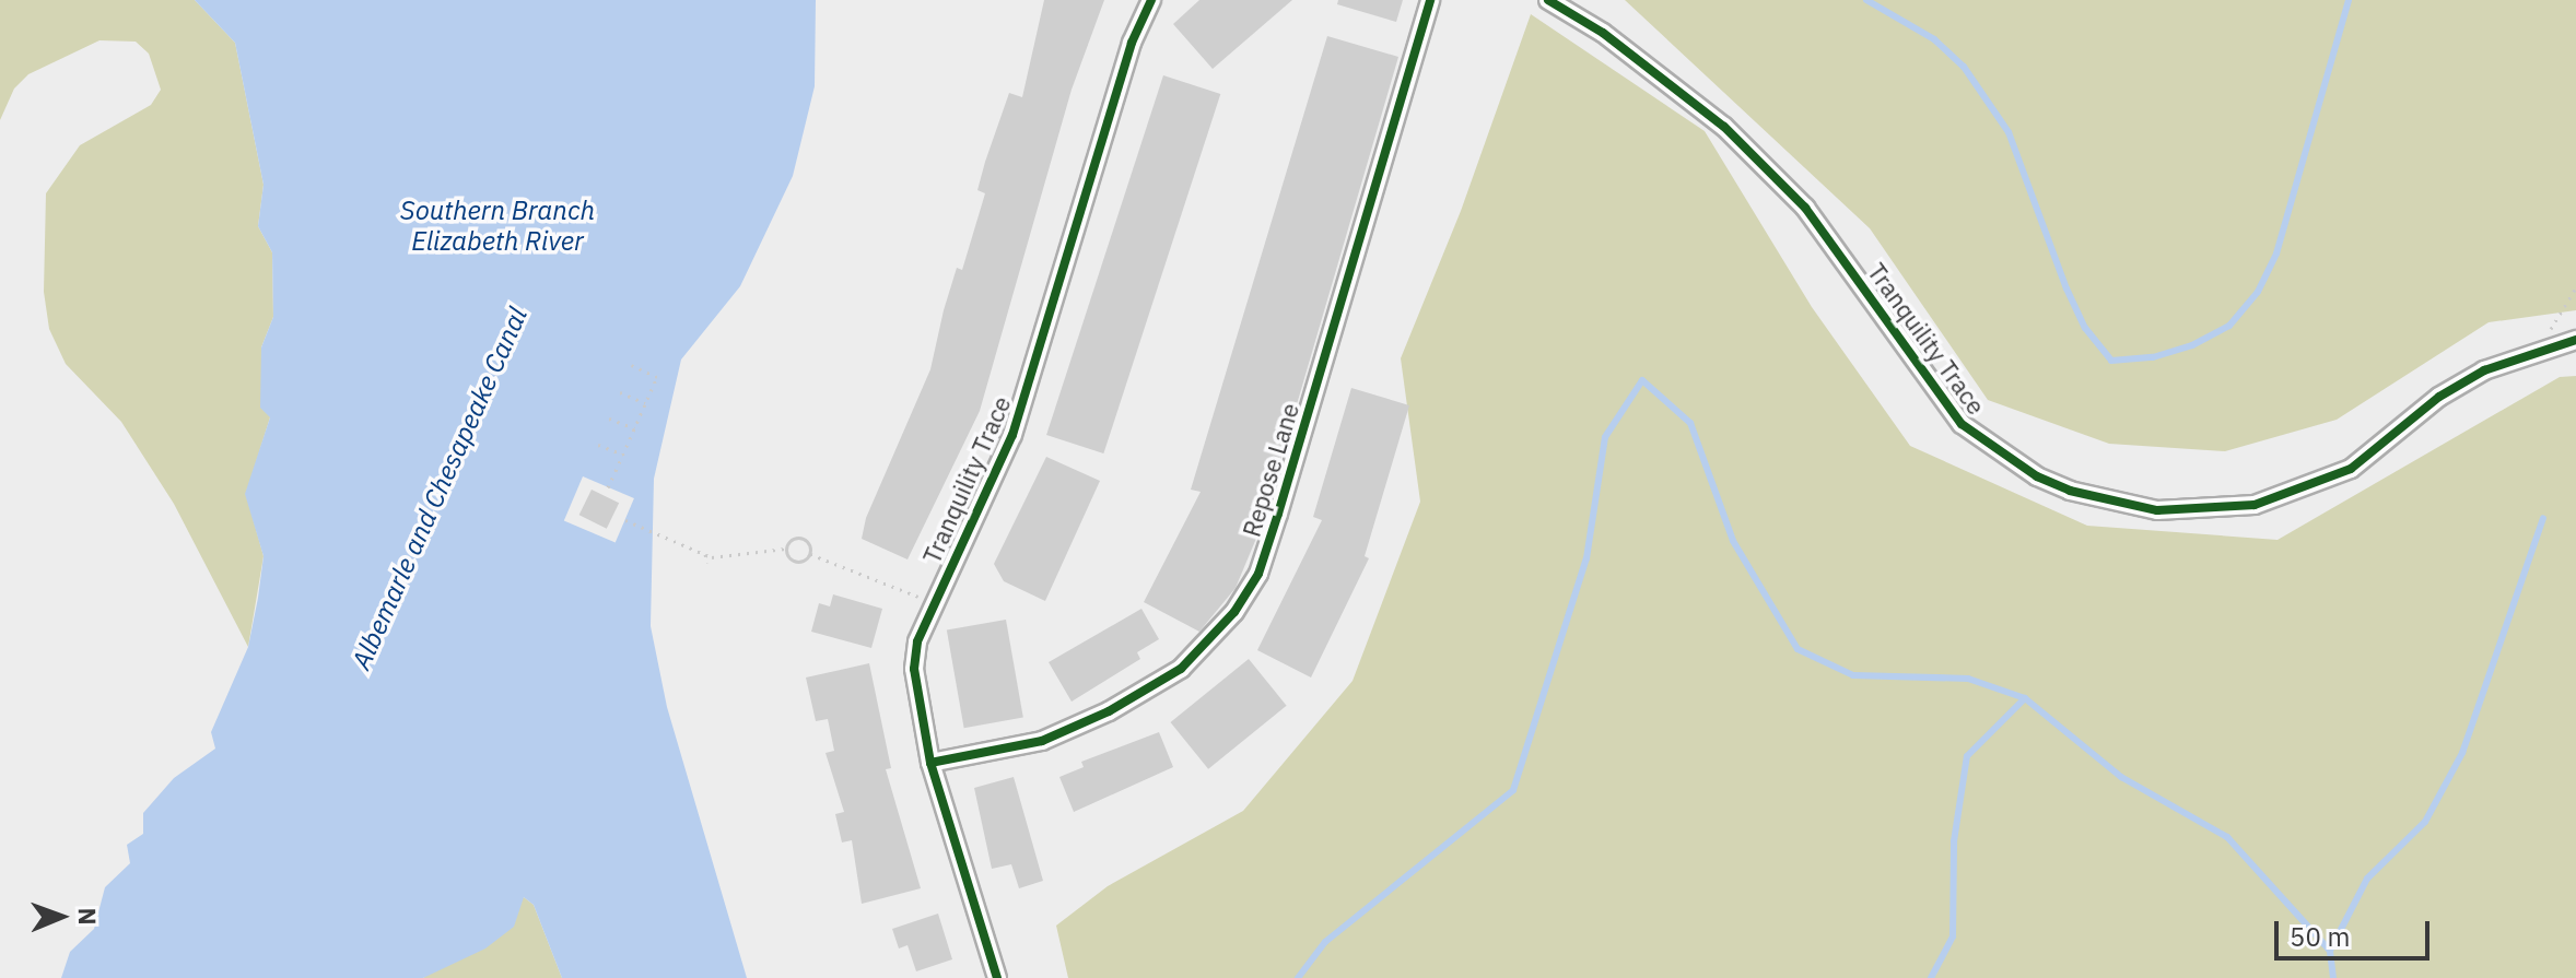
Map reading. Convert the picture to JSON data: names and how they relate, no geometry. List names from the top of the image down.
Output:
{
  "streets": {
    "street": ["Tranquility Trace", "Repose Lane"]
  },
  "crossings": [
    ["Tranquility Trace", "Repose Lane"]
  ],
  "water": ["Southern Branch Elizabeth River", "Albemarle and Chesapeake Canal"],
  "scale_bar": "50 m",
  "north": "right"
}
